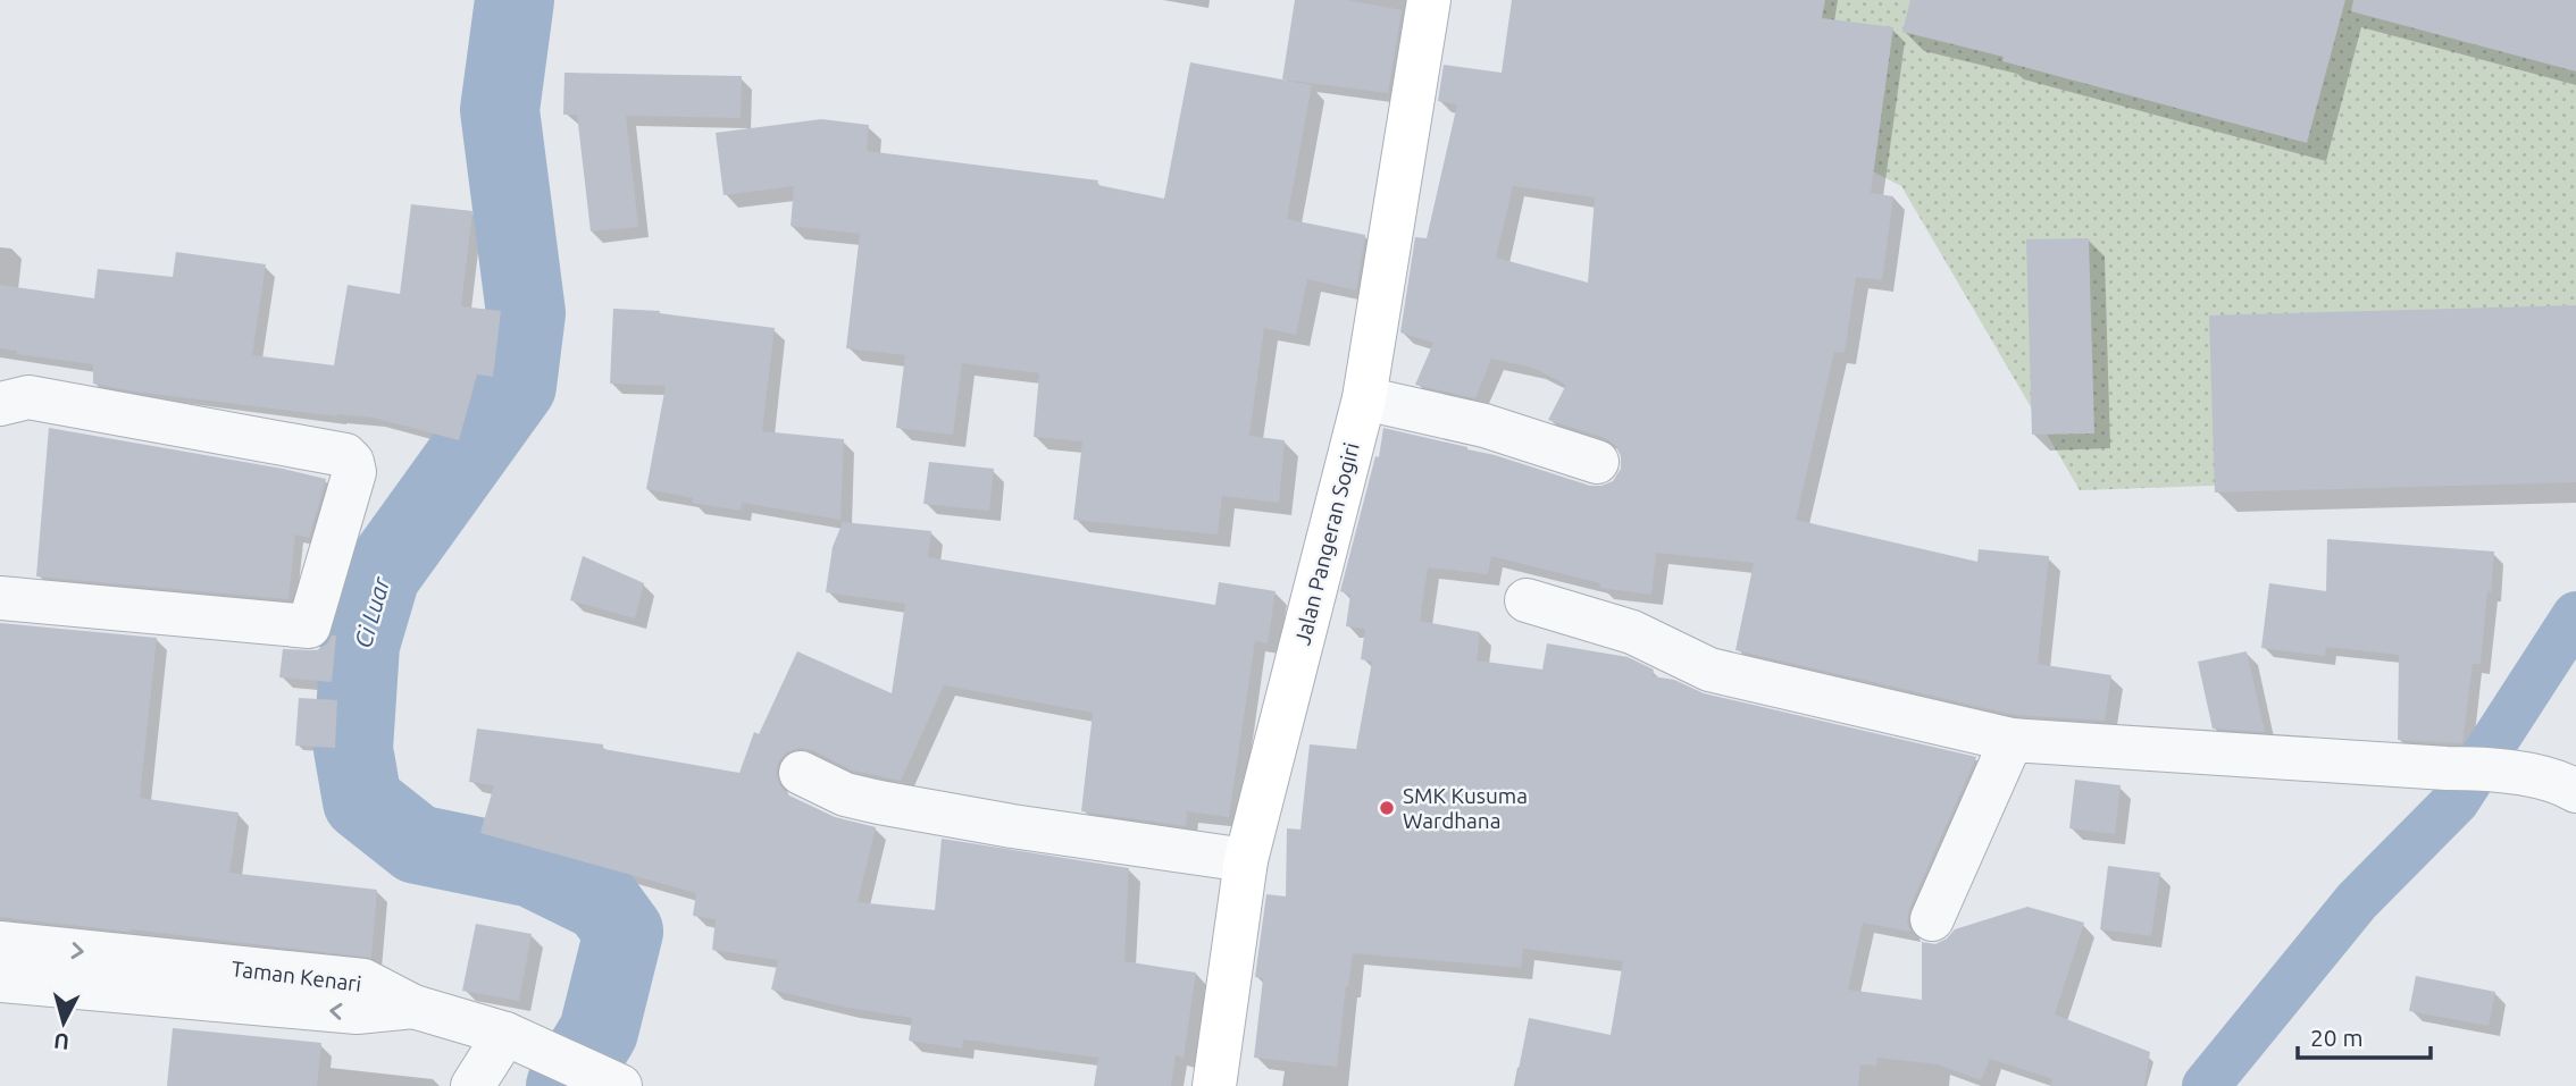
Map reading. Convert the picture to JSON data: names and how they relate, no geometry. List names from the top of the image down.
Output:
{
  "streets": {
    "street": ["Jalan Pangeran Sogiri", "Taman Kenari"]
  },
  "water": ["Ci Luar"],
  "places": ["SMK Kusuma Wardhana"],
  "scale_bar": "20 m",
  "north": "bottom"
}
